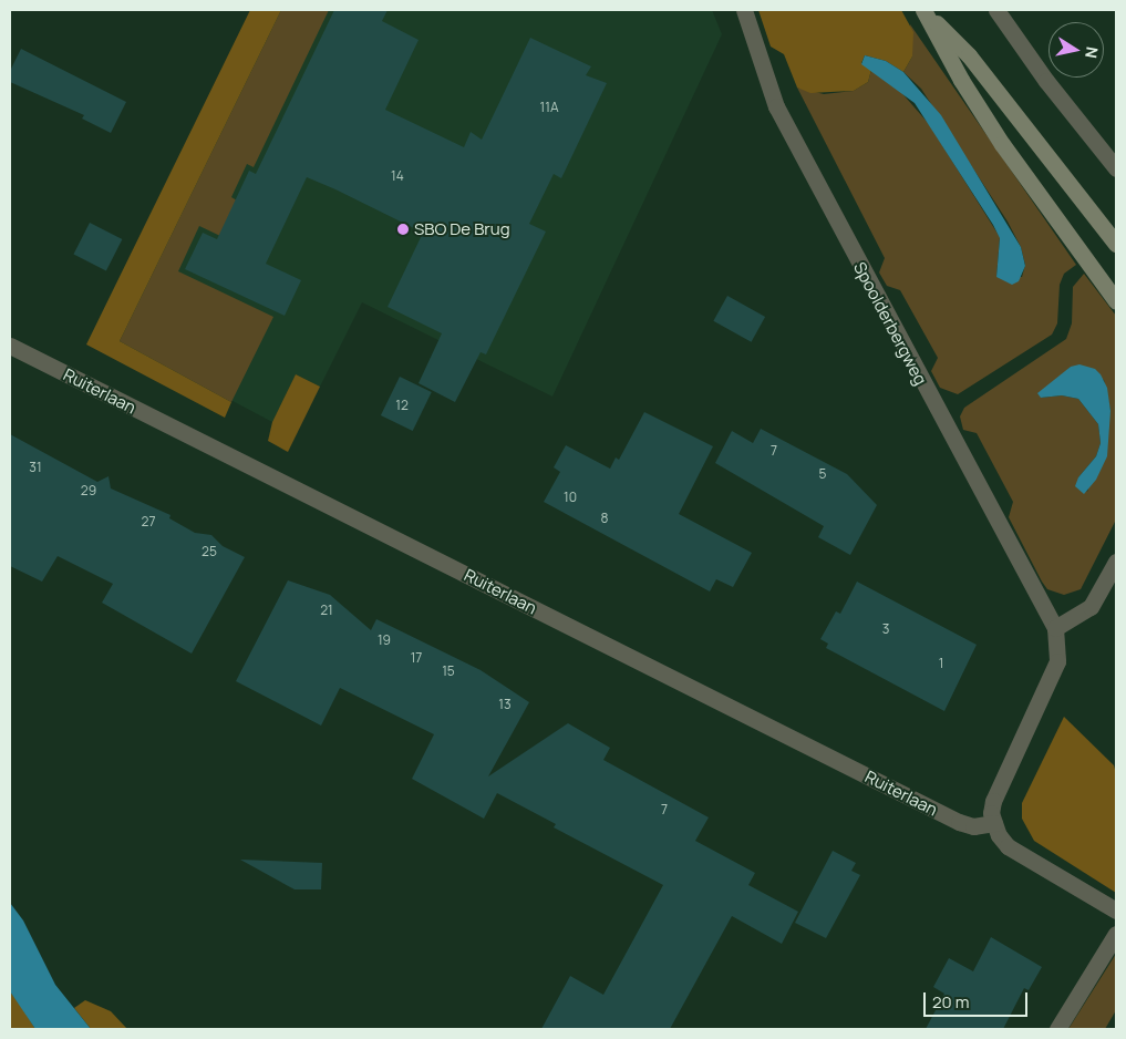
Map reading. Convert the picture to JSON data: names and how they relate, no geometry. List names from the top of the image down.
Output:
{
  "streets": {
    "street": ["Spoolderbergweg", "Ruiterlaan"]
  },
  "crossings": [
    ["Spoolderbergweg", "Ruiterlaan"]
  ],
  "places": ["SBO De Brug"],
  "house_numbers": [
    "11A",
    "14",
    "12",
    "7",
    "31",
    "5",
    "29",
    "10",
    "8",
    "27",
    "25",
    "21",
    "3",
    "19",
    "17",
    "1",
    "15",
    "13",
    "7"
  ],
  "scale_bar": "20 m",
  "north": "right"
}
